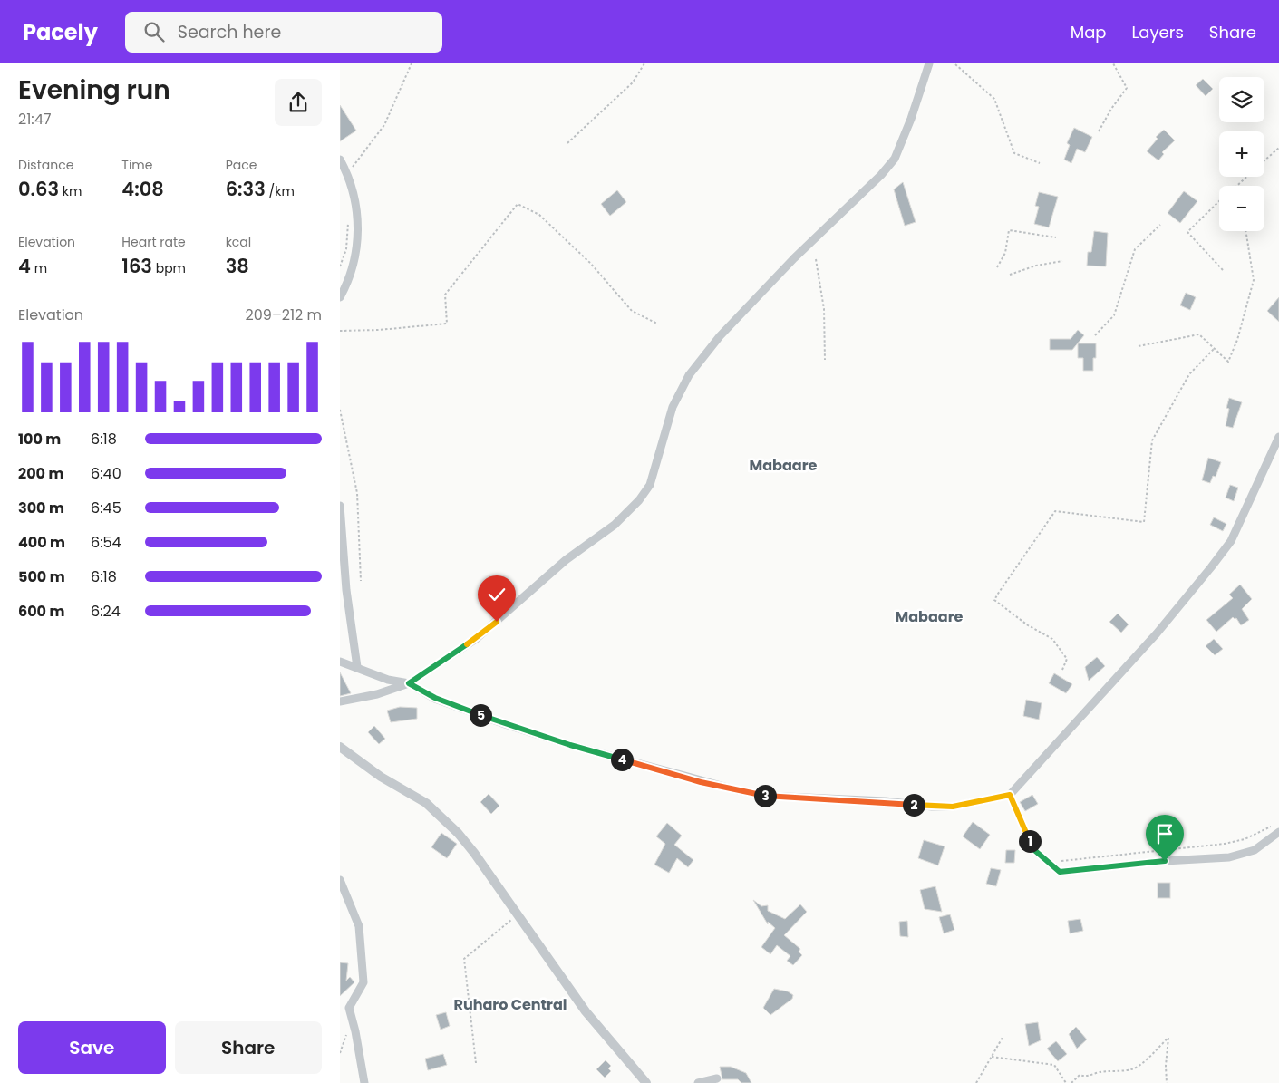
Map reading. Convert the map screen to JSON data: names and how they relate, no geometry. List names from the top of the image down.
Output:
{
  "districts": ["Mabaare", "Mabaare", "Ruharo Central"],
  "page": {
    "header": "Pacely",
    "search": "Search here",
    "nav": ["Map", "Layers", "Share"],
    "heading": ["Evening run", "21:47"],
    "map_buttons": ["+", "−"],
    "stats": [
      ["Distance", "0.63 km"],
      ["Time", "4:08"],
      ["Pace", "6:33 /km"],
      ["Elevation", "4 m"],
      ["Heart rate", "163 bpm"],
      ["kcal", "38"]
    ],
    "chart": ["Elevation", "209–212 m"],
    "list": [
      {
        "name": "100 m",
        "note": "6:18"
      },
      {
        "name": "200 m",
        "note": "6:40"
      },
      {
        "name": "300 m",
        "note": "6:45"
      },
      {
        "name": "400 m",
        "note": "6:54"
      },
      {
        "name": "500 m",
        "note": "6:18"
      },
      {
        "name": "600 m",
        "note": "6:24"
      }
    ],
    "pins": [
      "5",
      "4",
      "3",
      "2",
      "1"
    ],
    "buttons": ["Save", "Share"]
  }
}
